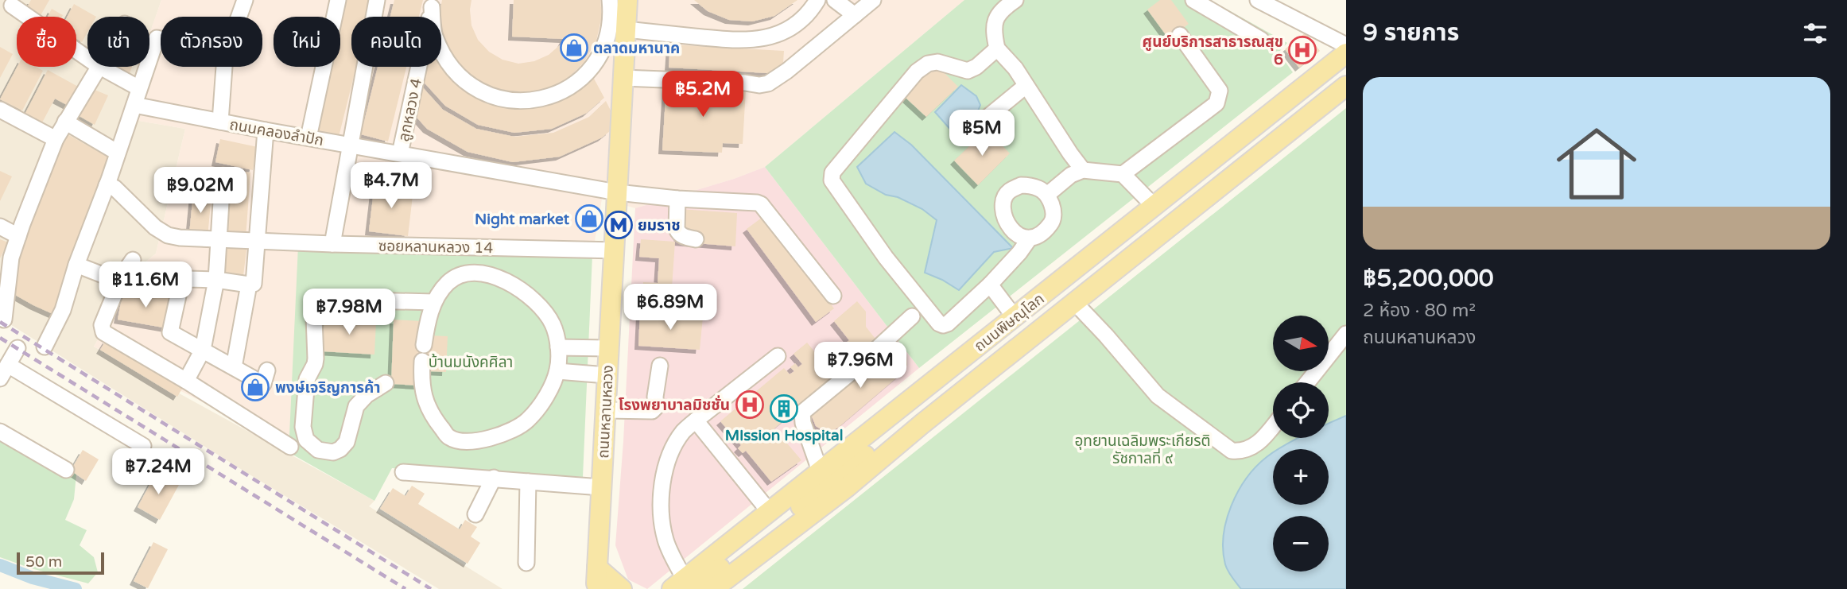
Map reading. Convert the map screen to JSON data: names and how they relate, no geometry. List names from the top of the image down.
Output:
{
  "streets": {
    "main road": ["ถนนพิษณุโลก", "ถนนหลานหลวง"],
    "street": ["ลูกหลวง 4", "ถนนคลองลำปัก", "ซอยหลานหลวง 14"]
  },
  "crossings": [
    ["ลูกหลวง 4", "ถนนคลองลำปัก"],
    ["ถนนคลองลำปัก", "ถนนหลานหลวง"],
    ["ซอยหลานหลวง 14", "ถนนหลานหลวง"]
  ],
  "parks": ["บ้านมนังคศิลา", "อุทยานเฉลิมพระเกียรติ รัชกาลที่ ๙"],
  "places": {
    "shop": ["ตลาดมหานาค", "Night market", "พงษ์เจริญการค้า"],
    "hospital": ["ศูนย์บริการสาธารณสุข 6", "โรงพยาบาลมิชชั่น"],
    "metro station": ["ยมราช"],
    "building": ["MIssion Hospital"]
  },
  "scale_bar": "50 m",
  "north": "right",
  "page": {
    "heading": "9 รายการ",
    "chip": [
      "ซื้อ",
      "เช่า",
      "ตัวกรอง",
      "ใหม่",
      "คอนโด"
    ],
    "list": [
      {
        "name": "฿5,200,000",
        "note": "2 ห้อง · 80 m² · ถนนหลานหลวง"
      }
    ],
    "price": [
      "฿5.2M",
      "฿5M",
      "฿4.7M",
      "฿9.02M",
      "฿11.6M",
      "฿6.89M",
      "฿7.98M",
      "฿7.96M",
      "฿7.24M"
    ],
    "map_buttons": ["+", "−"],
    "scale": "50 m"
  }
}
